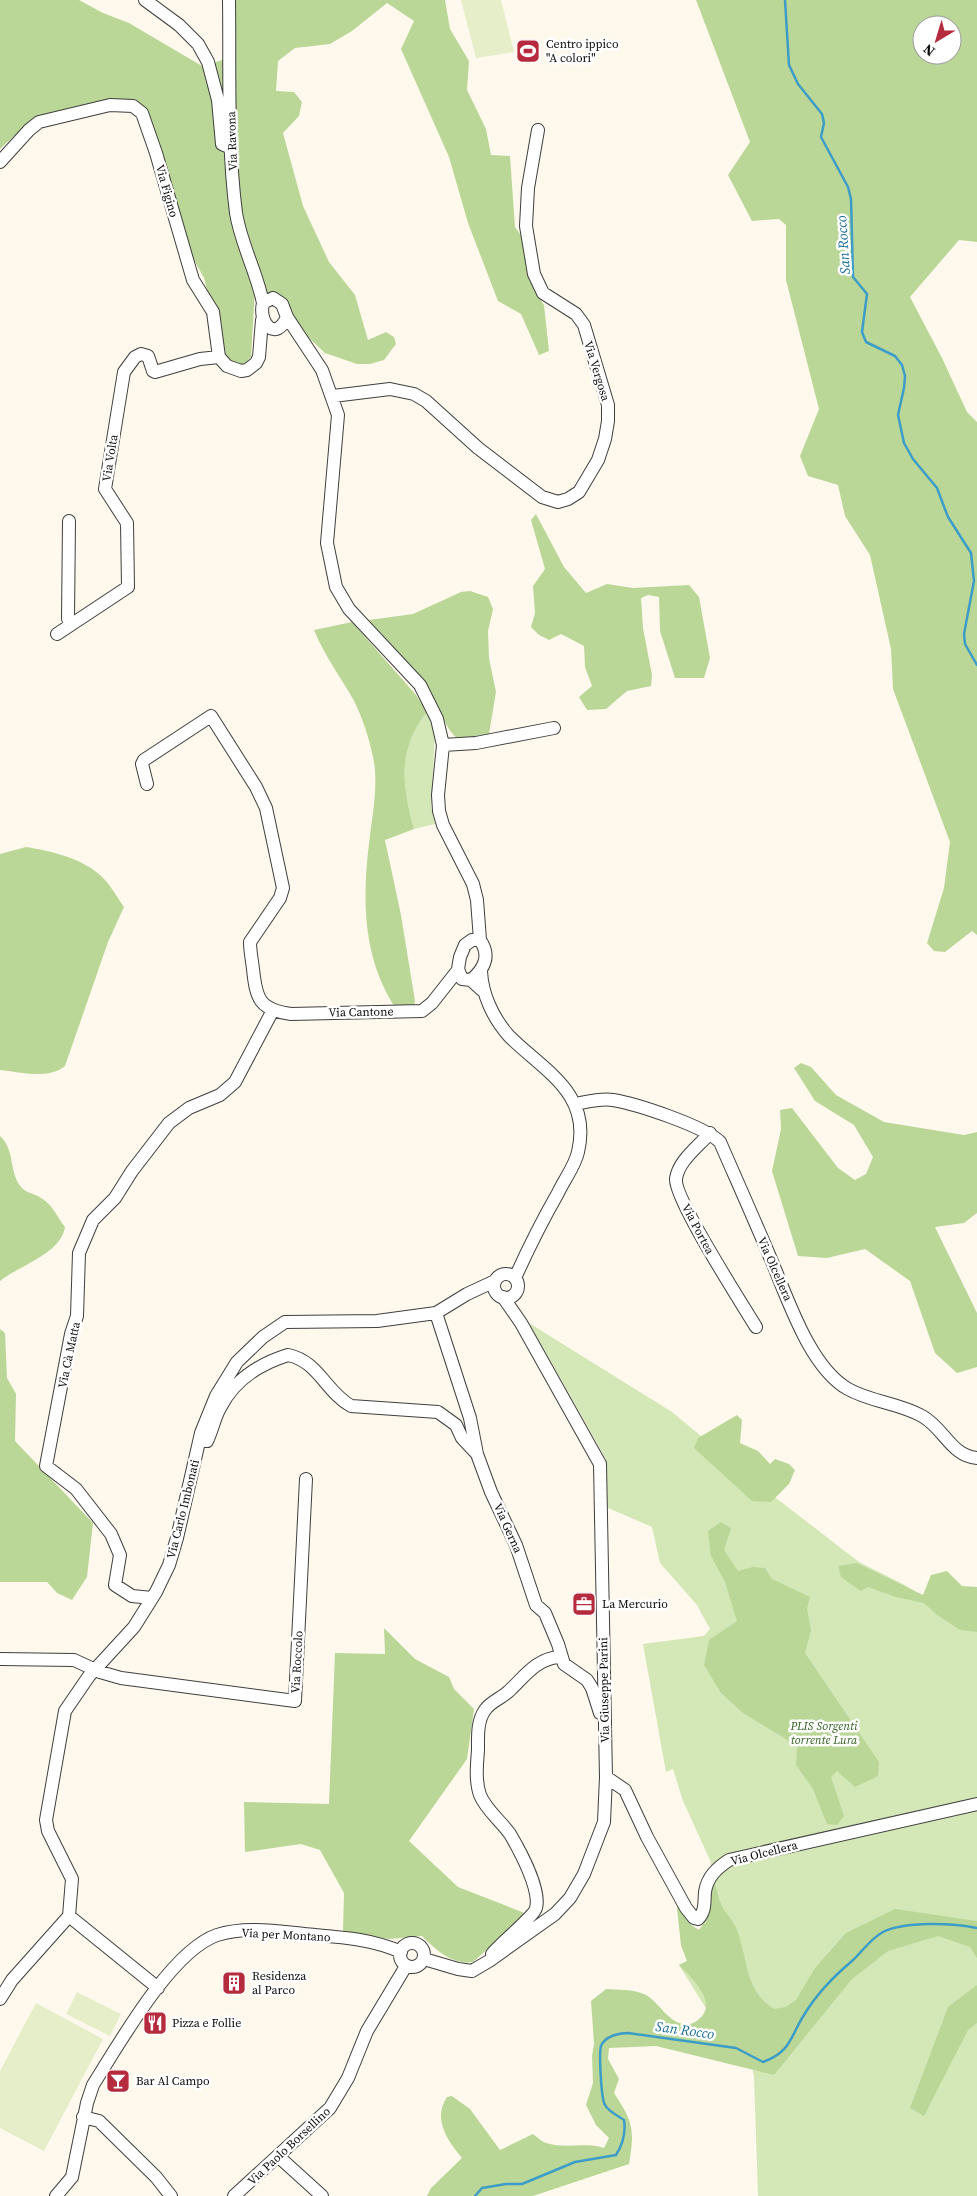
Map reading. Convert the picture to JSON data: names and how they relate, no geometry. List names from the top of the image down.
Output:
{
  "streets": {
    "street": [
      "Via Ravona",
      "Via Figino",
      "Via Vergosa",
      "Via Volta",
      "Via Cantone",
      "Via Portea",
      "Via Olcellera",
      "Via Cà Matta",
      "Via Carlo Imbonati",
      "Via Gerna",
      "Via Roccolo",
      "Via Giuseppe Parini",
      "Via per Montano",
      "Via Paolo Borsellino"
    ]
  },
  "crossings": [
    ["Via Figino", "Via Volta"],
    ["Via Cantone", "Via Cà Matta"],
    ["Via Portea", "Via Olcellera"],
    ["Via Olcellera", "Via Giuseppe Parini"],
    ["Via Cà Matta", "Via Carlo Imbonati"],
    ["Via Carlo Imbonati", "Via Gerna"],
    ["Via Carlo Imbonati", "Via Roccolo"],
    ["Via Carlo Imbonati", "Via Giuseppe Parini"],
    ["Via Giuseppe Parini", "Via per Montano"],
    ["Via Giuseppe Parini", "Via Paolo Borsellino"],
    ["Via per Montano", "Via Paolo Borsellino"]
  ],
  "water": ["San Rocco"],
  "parks": ["PLIS Sorgenti torrente Lura"],
  "places": {
    "sports": ["Centro ippico \"A colori\""],
    "office": ["La Mercurio"],
    "building": ["Residenza al Parco"],
    "restaurant": ["Pizza e Follie"],
    "bar": ["Bar Al Campo"]
  },
  "north": "bottom left"
}
